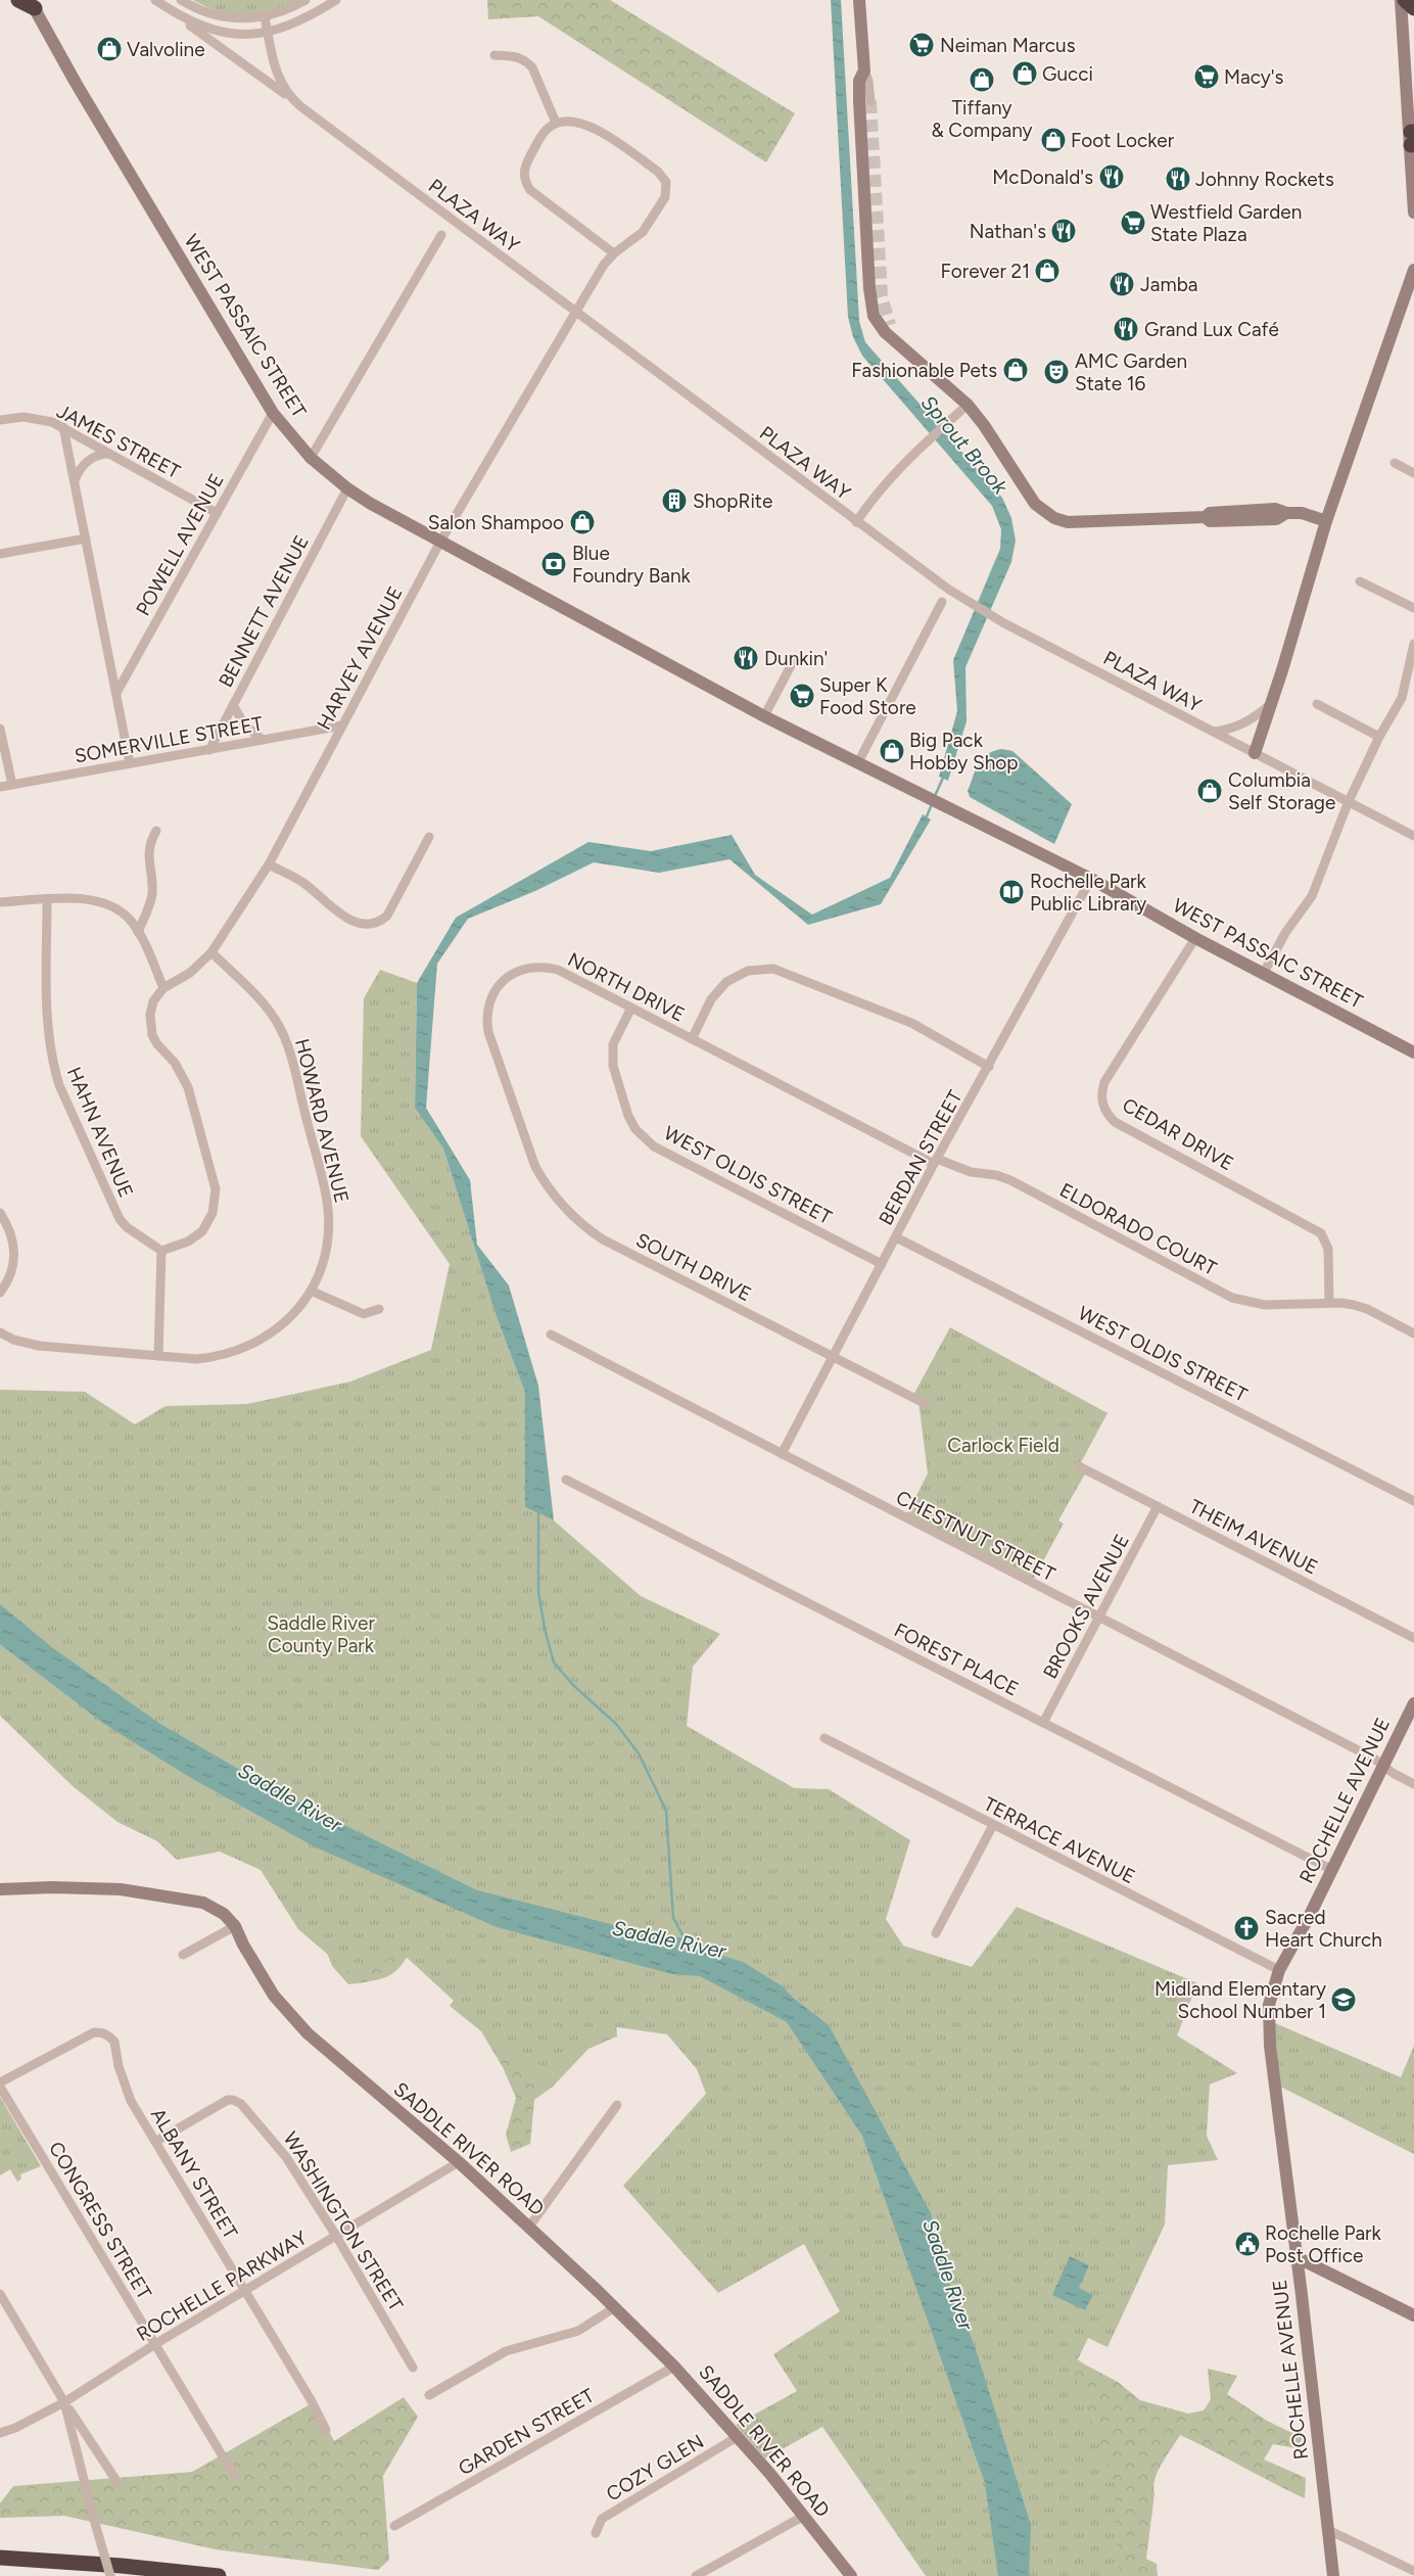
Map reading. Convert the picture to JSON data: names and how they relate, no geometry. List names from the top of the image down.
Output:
{
  "streets": {
    "street": [
      "PLAZA WAY",
      "WEST PASSAIC STREET",
      "JAMES STREET",
      "POWELL AVENUE",
      "BENNETT AVENUE",
      "HARVEY AVENUE",
      "SOMERVILLE STREET",
      "NORTH DRIVE",
      "HOWARD AVENUE",
      "HAHN AVENUE",
      "CEDAR DRIVE",
      "BERDAN STREET",
      "WEST OLDIS STREET",
      "ELDORADO COURT",
      "SOUTH DRIVE",
      "CHESTNUT STREET",
      "THEIM AVENUE",
      "BROOKS AVENUE",
      "FOREST PLACE",
      "ROCHELLE AVENUE",
      "TERRACE AVENUE",
      "SADDLE RIVER ROAD",
      "ALBANY STREET",
      "CONGRESS STREET",
      "WASHINGTON STREET",
      "ROCHELLE PARKWAY",
      "GARDEN STREET",
      "COZY GLEN"
    ]
  },
  "crossings": [
    ["PLAZA WAY", "HARVEY AVENUE"],
    ["WEST PASSAIC STREET", "POWELL AVENUE"],
    ["WEST PASSAIC STREET", "BENNETT AVENUE"],
    ["WEST PASSAIC STREET", "HARVEY AVENUE"],
    ["WEST PASSAIC STREET", "CEDAR DRIVE"],
    ["WEST PASSAIC STREET", "BERDAN STREET"],
    ["JAMES STREET", "POWELL AVENUE"],
    ["BENNETT AVENUE", "SOMERVILLE STREET"],
    ["HARVEY AVENUE", "SOMERVILLE STREET"],
    ["HARVEY AVENUE", "HOWARD AVENUE"],
    ["NORTH DRIVE", "BERDAN STREET"],
    ["NORTH DRIVE", "WEST OLDIS STREET"],
    ["NORTH DRIVE", "ELDORADO COURT"],
    ["NORTH DRIVE", "SOUTH DRIVE"],
    ["CEDAR DRIVE", "ELDORADO COURT"],
    ["BERDAN STREET", "WEST OLDIS STREET"],
    ["BERDAN STREET", "ELDORADO COURT"],
    ["BERDAN STREET", "SOUTH DRIVE"],
    ["BERDAN STREET", "CHESTNUT STREET"],
    ["CHESTNUT STREET", "BROOKS AVENUE"],
    ["CHESTNUT STREET", "ROCHELLE AVENUE"],
    ["THEIM AVENUE", "BROOKS AVENUE"],
    ["BROOKS AVENUE", "FOREST PLACE"],
    ["FOREST PLACE", "ROCHELLE AVENUE"],
    ["ROCHELLE AVENUE", "TERRACE AVENUE"],
    ["SADDLE RIVER ROAD", "ROCHELLE PARKWAY"],
    ["SADDLE RIVER ROAD", "GARDEN STREET"],
    ["SADDLE RIVER ROAD", "COZY GLEN"],
    ["ALBANY STREET", "WASHINGTON STREET"],
    ["ALBANY STREET", "ROCHELLE PARKWAY"],
    ["CONGRESS STREET", "ROCHELLE PARKWAY"],
    ["WASHINGTON STREET", "ROCHELLE PARKWAY"]
  ],
  "water": ["Sprout Brook", "Saddle River"],
  "parks": ["Carlock Field", "Saddle River County Park"],
  "places": {
    "supermarket": [
      "Neiman Marcus",
      "Macy's",
      "Westfield Garden State Plaza",
      "Super K Food Store"
    ],
    "shop": [
      "Valvoline",
      "Gucci",
      "Tiffany & Company",
      "Foot Locker",
      "Forever 21",
      "Fashionable Pets",
      "Salon Shampoo",
      "Big Pack Hobby Shop",
      "Columbia Self Storage"
    ],
    "restaurant": [
      "McDonald's",
      "Johnny Rockets",
      "Nathan's",
      "Jamba",
      "Grand Lux Café",
      "Dunkin'"
    ],
    "theatre": ["AMC Garden State 16"],
    "building": ["ShopRite"],
    "bank": ["Blue Foundry Bank"],
    "library": ["Rochelle Park Public Library"],
    "church": ["Sacred Heart Church"],
    "school or university": ["Midland Elementary School Number 1"],
    "public building": ["Rochelle Park Post Office"]
  }
}
